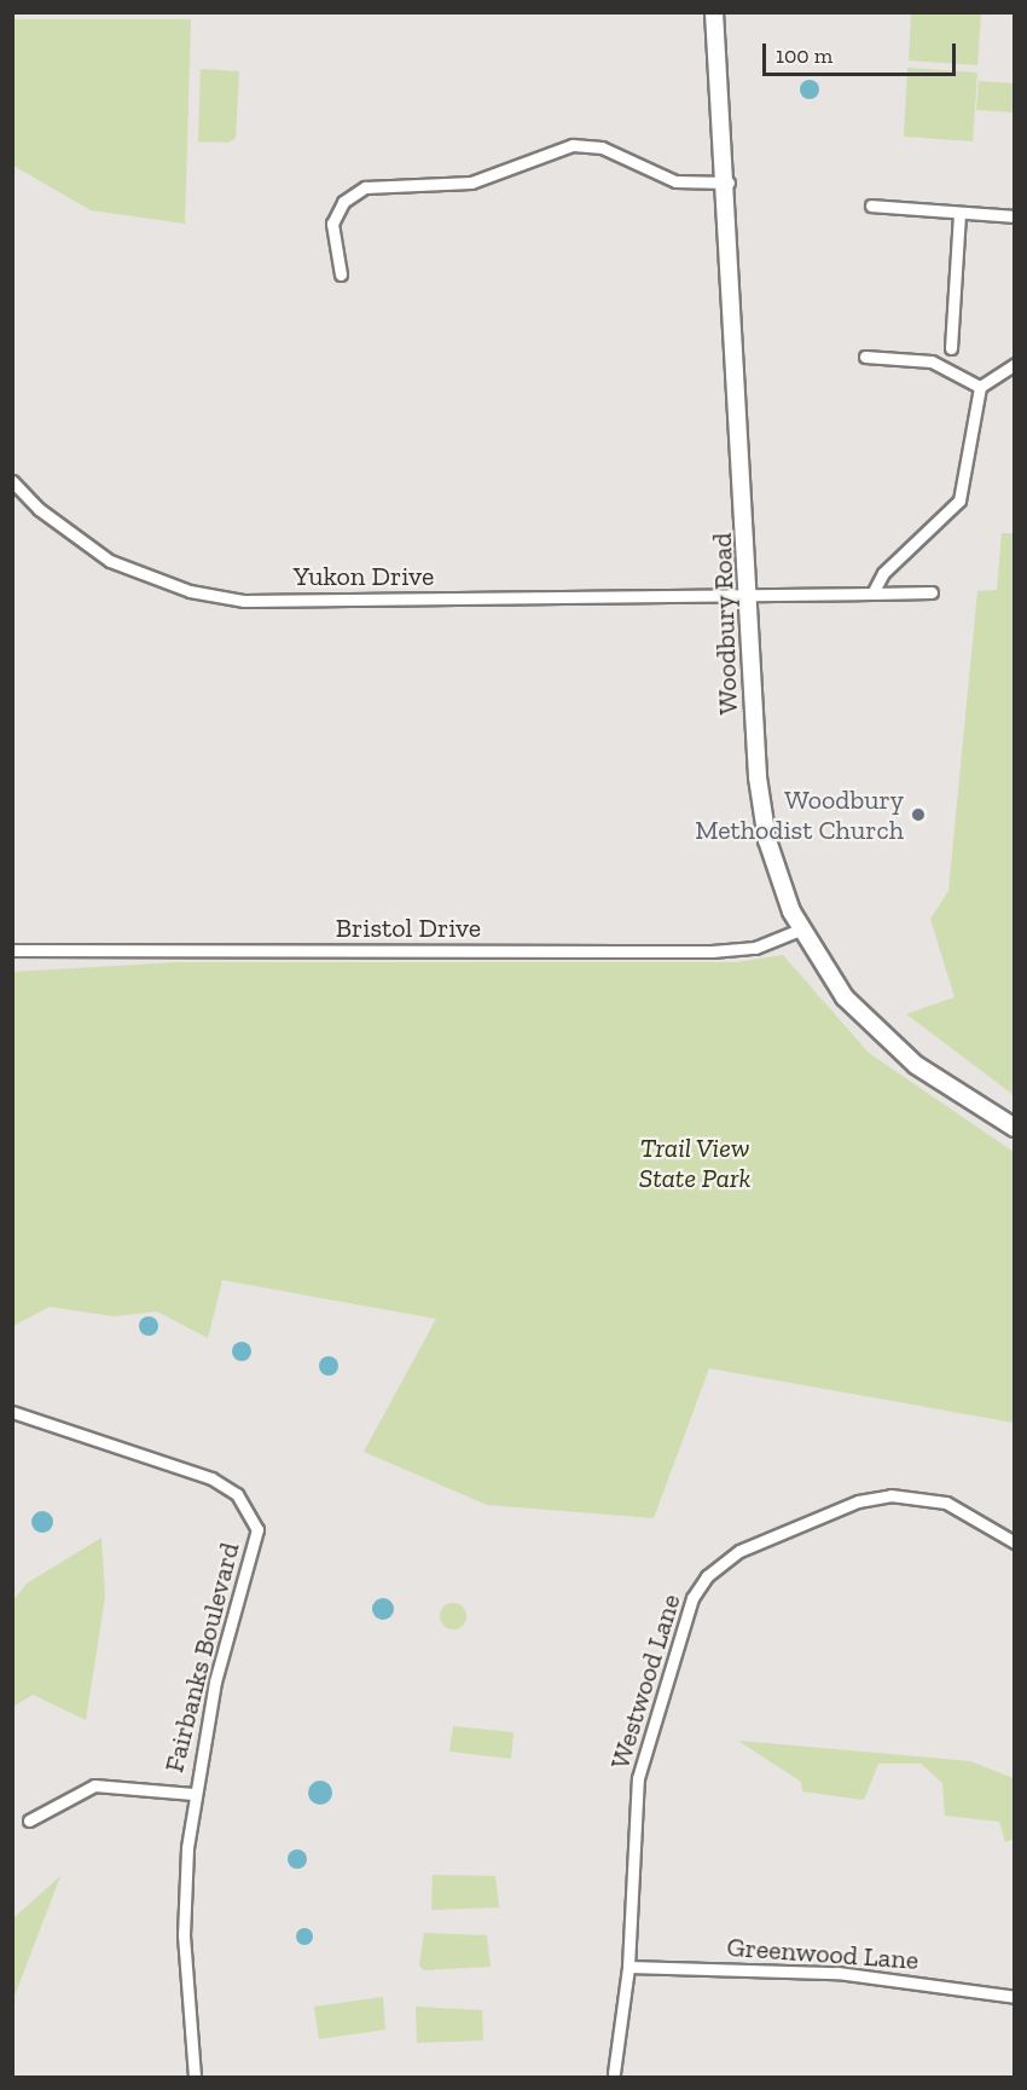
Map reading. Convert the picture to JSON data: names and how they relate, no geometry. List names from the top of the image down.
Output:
{
  "streets": {
    "main road": ["Woodbury Road"],
    "street": [
      "Yukon Drive",
      "Bristol Drive",
      "Fairbanks Boulevard",
      "Westwood Lane",
      "Greenwood Lane"
    ]
  },
  "crossings": [
    ["Yukon Drive", "Woodbury Road"],
    ["Woodbury Road", "Bristol Drive"],
    ["Westwood Lane", "Greenwood Lane"]
  ],
  "parks": ["Trail View State Park"],
  "places": ["Woodbury Methodist Church"],
  "scale_bar": "100 m"
}
